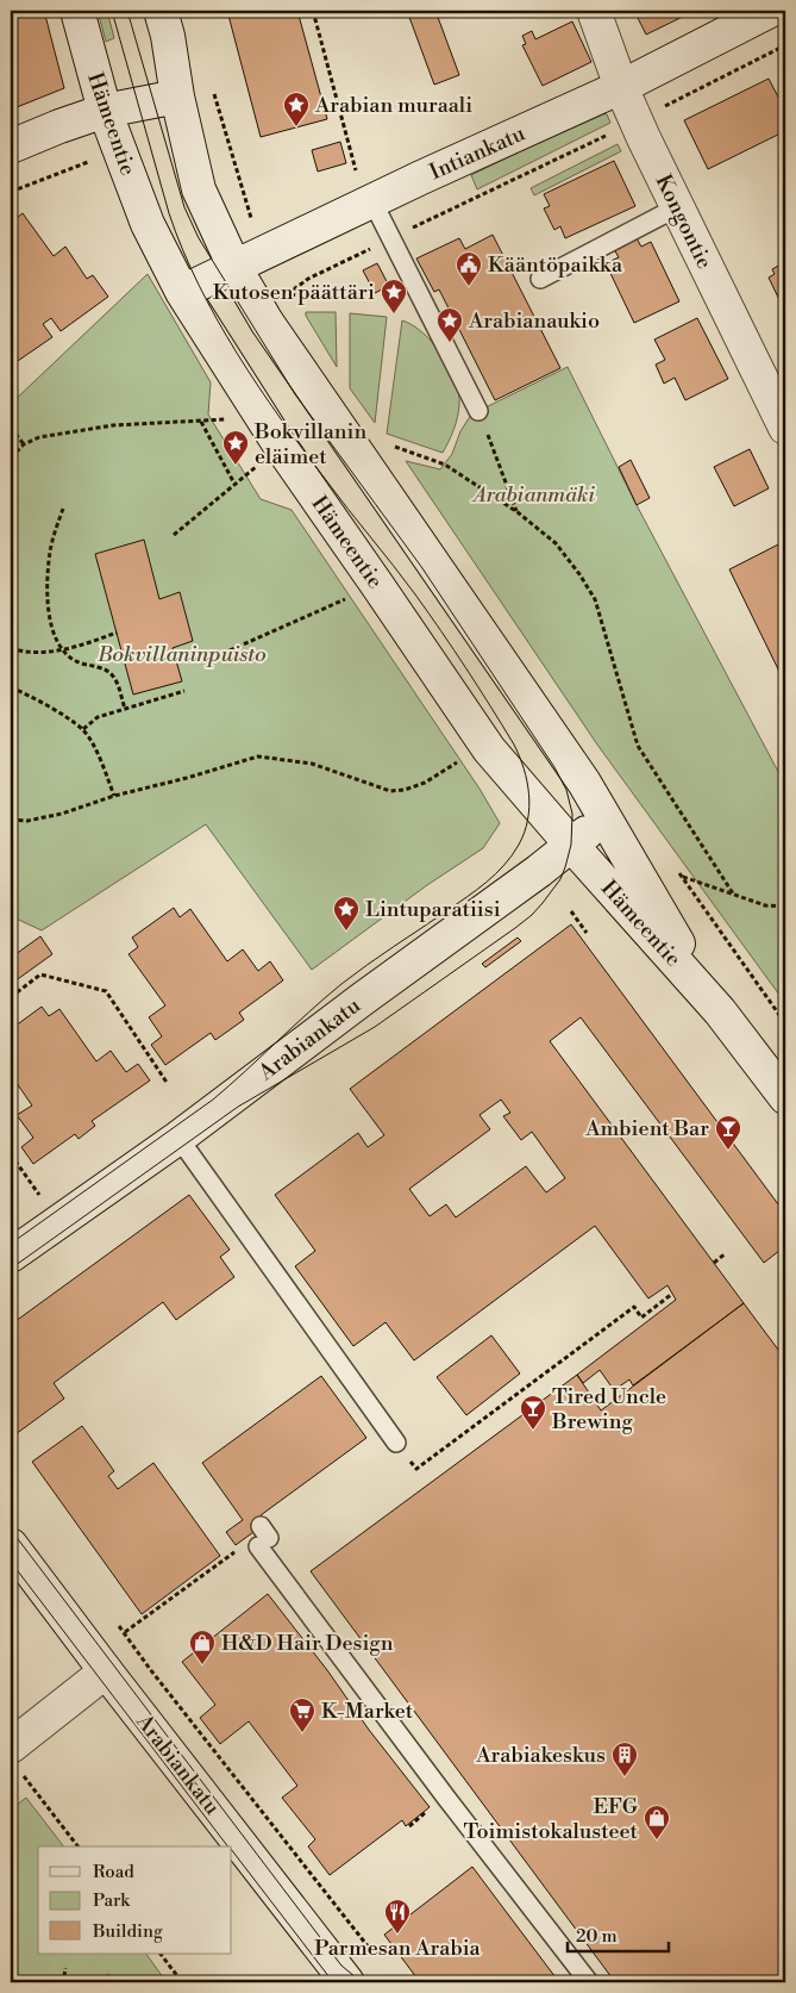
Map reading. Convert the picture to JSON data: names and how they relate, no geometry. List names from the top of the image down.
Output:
{
  "streets": {
    "street": [
      "Hämeentie",
      "Intiankatu",
      "Kongontie",
      "Arabiankatu"
    ]
  },
  "crossings": [
    ["Hämeentie", "Intiankatu"],
    ["Hämeentie", "Arabiankatu"],
    ["Intiankatu", "Kongontie"]
  ],
  "parks": ["Arabianmäki", "Bokvillaninpuisto"],
  "places": {
    "place": [
      "Arabian muraali",
      "Kutosen päättäri",
      "Arabianaukio",
      "Bokvillanin eläimet",
      "Lintuparatiisi"
    ],
    "public building": ["Kääntöpaikka"],
    "bar": ["Ambient Bar", "Tired Uncle Brewing"],
    "shop": ["H&D Hair Design", "EFG Toimistokalusteet"],
    "supermarket": ["K-Market"],
    "building": ["Arabiakeskus"],
    "restaurant": ["Parmesan Arabia"]
  },
  "legend": ["Road", "Park", "Building"],
  "scale_bar": "20 m"
}
